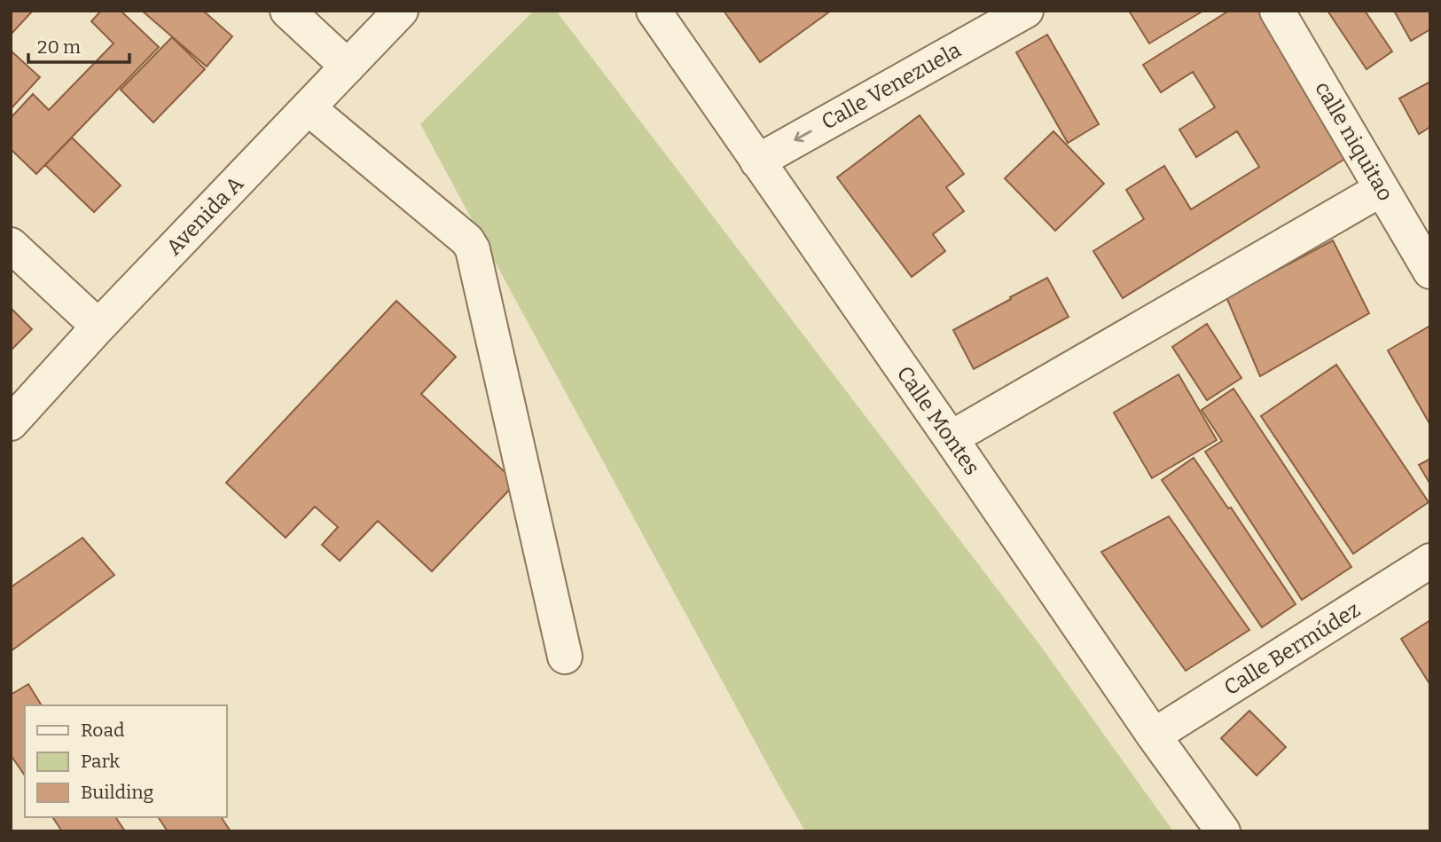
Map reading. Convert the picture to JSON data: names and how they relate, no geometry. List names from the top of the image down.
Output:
{
  "streets": {
    "street": [
      "Calle Venezuela",
      "calle niquitao",
      "Avenida A",
      "Calle Montes",
      "Calle Bermúdez"
    ]
  },
  "crossings": [
    ["Calle Venezuela", "Calle Montes"],
    ["Calle Montes", "Calle Bermúdez"]
  ],
  "one_way": ["Calle Venezuela"],
  "legend": ["Road", "Park", "Building"],
  "scale_bar": "20 m"
}
